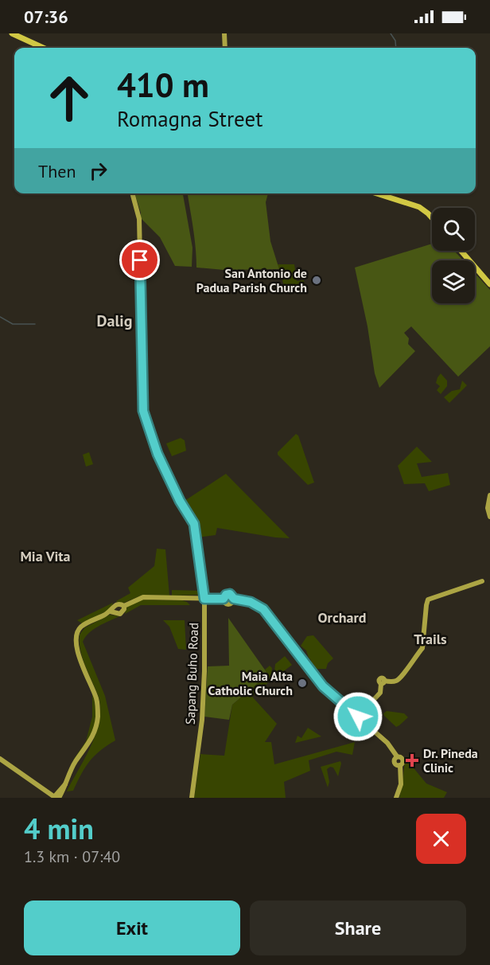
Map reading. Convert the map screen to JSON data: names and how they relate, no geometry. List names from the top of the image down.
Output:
{
  "streets": {
    "street": ["Sapang Buho Road"]
  },
  "districts": [
    "Dalig",
    "Mia Vita",
    "Orchard",
    "Trails"
  ],
  "places": {
    "other": ["San Antonio de Padua Parish Church", "Maia Alta Catholic Church"],
    "health": ["Dr. Pineda Clinic"]
  },
  "page": {
    "status": "07:36",
    "turn": ["410 m", "Romagna Street"],
    "then": "Then",
    "heading": ["4 min", "1.3 km · 07:40"],
    "buttons": ["Exit", "Share"]
  }
}
